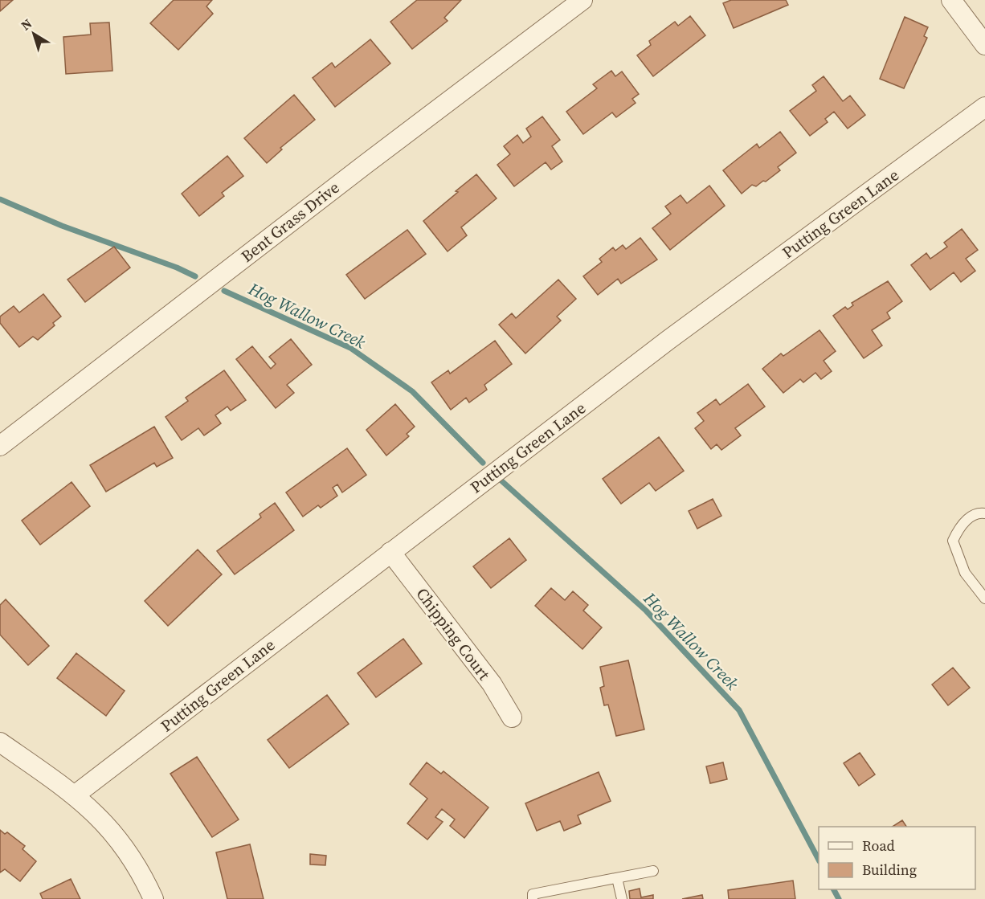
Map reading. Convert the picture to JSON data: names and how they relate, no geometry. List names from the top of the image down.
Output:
{
  "streets": {
    "street": ["Putting Green Lane", "Bent Grass Drive", "Chipping Court"]
  },
  "crossings": [
    ["Putting Green Lane", "Chipping Court"]
  ],
  "water": ["Hog Wallow Creek"],
  "legend": ["Road", "Building"],
  "north": "top left"
}
